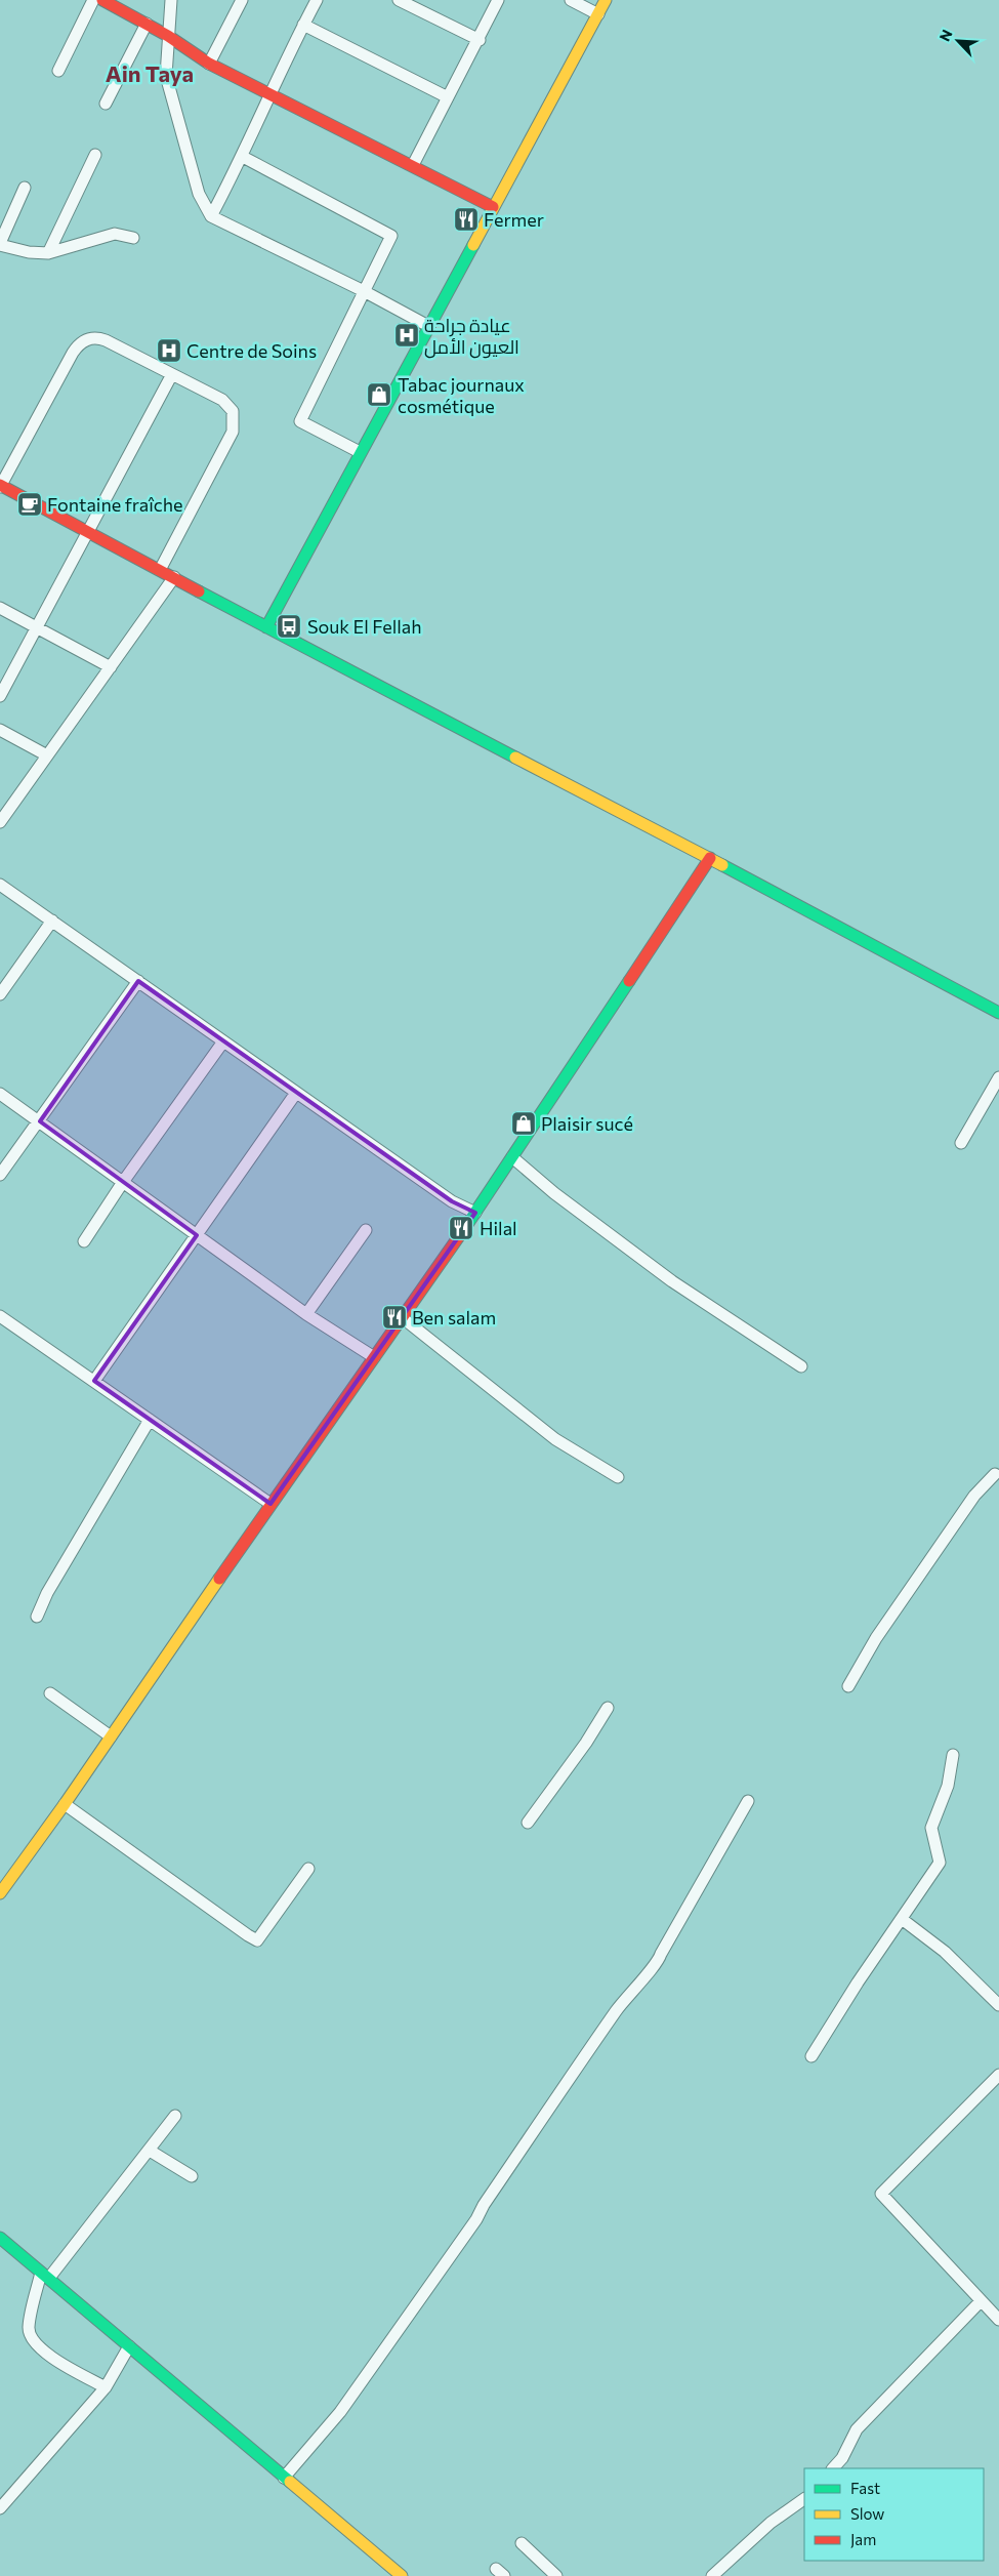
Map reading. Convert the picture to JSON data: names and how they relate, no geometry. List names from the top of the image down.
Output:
{
  "districts": ["Ain Taya"],
  "places": {
    "restaurant": ["Fermer", "Hilal", "Ben salam"],
    "hospital": ["عيادة جراحة العيون الأمل", "Centre de Soins"],
    "shop": ["Tabac journaux cosmétique", "Plaisir sucé"],
    "cafe": ["Fontaine fraîche"],
    "bus stop": ["Souk El Fellah"]
  },
  "legend": ["Fast", "Slow", "Jam"],
  "north": "top left"
}
